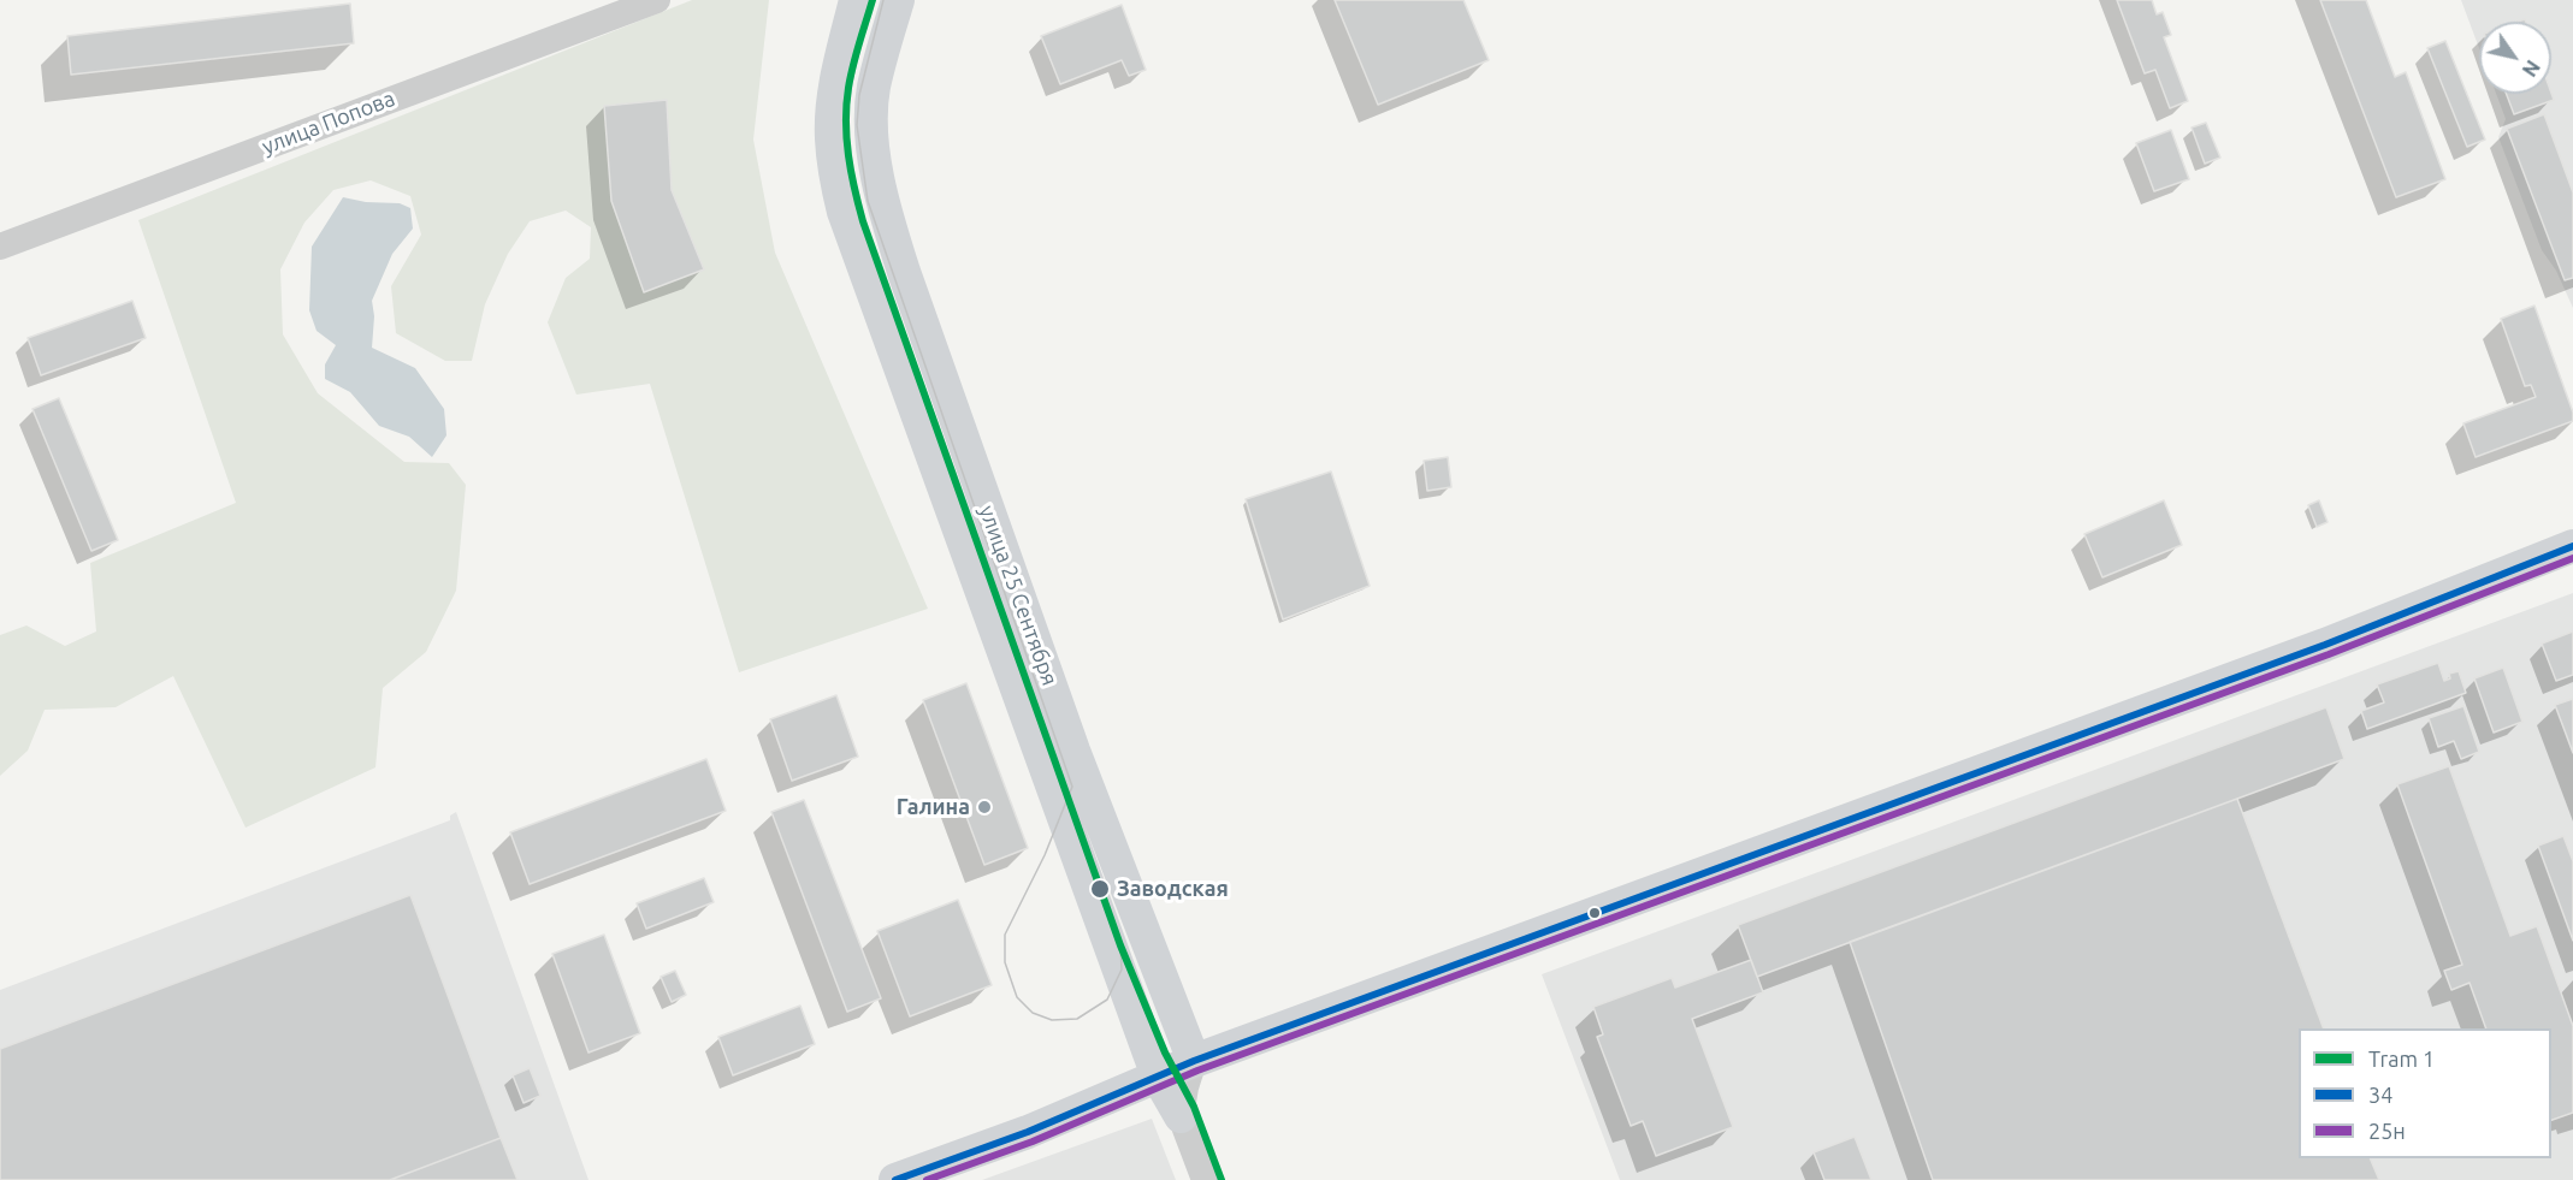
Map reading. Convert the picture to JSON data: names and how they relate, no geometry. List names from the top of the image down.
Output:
{
  "streets": {
    "main road": ["улица 25 Сентября"],
    "street": ["улица Попова"]
  },
  "places": ["Галина", "Заводская"],
  "lines": ["tram line 1", "transit line 34", "transit line 25н"],
  "legend": ["Tram 1", "34", "25н"],
  "north": "bottom right"
}
